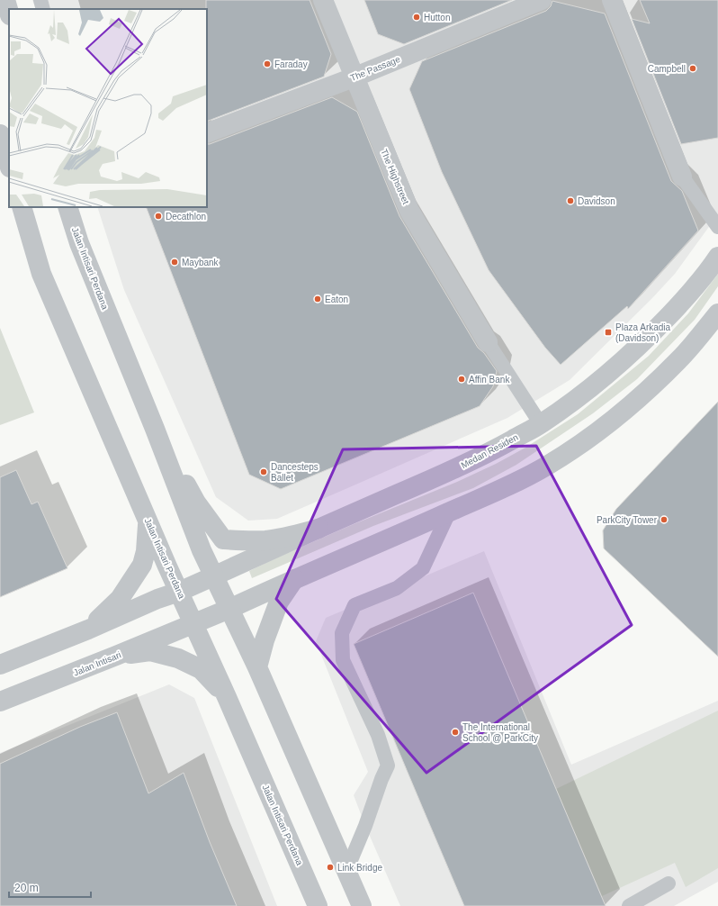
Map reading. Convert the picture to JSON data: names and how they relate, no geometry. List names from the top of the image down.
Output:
{
  "streets": {
    "street": [
      "The Passage",
      "The Highstreet",
      "Jalan Intisari Perdana",
      "Medan Residen",
      "Jalan Intisari"
    ]
  },
  "crossings": [
    ["The Passage", "The Highstreet"],
    ["Jalan Intisari Perdana", "Medan Residen"],
    ["Jalan Intisari Perdana", "Jalan Intisari"]
  ],
  "places": {
    "other": [
      "Hutton",
      "Faraday",
      "Campbell",
      "Davidson",
      "Decathlon",
      "Maybank",
      "Eaton",
      "Affin Bank",
      "Dancesteps Ballet",
      "ParkCity Tower",
      "The International School @ ParkCity",
      "Link Bridge"
    ],
    "transit": ["Plaza Arkadia (Davidson)"]
  },
  "scale_bar": "20 m"
}
